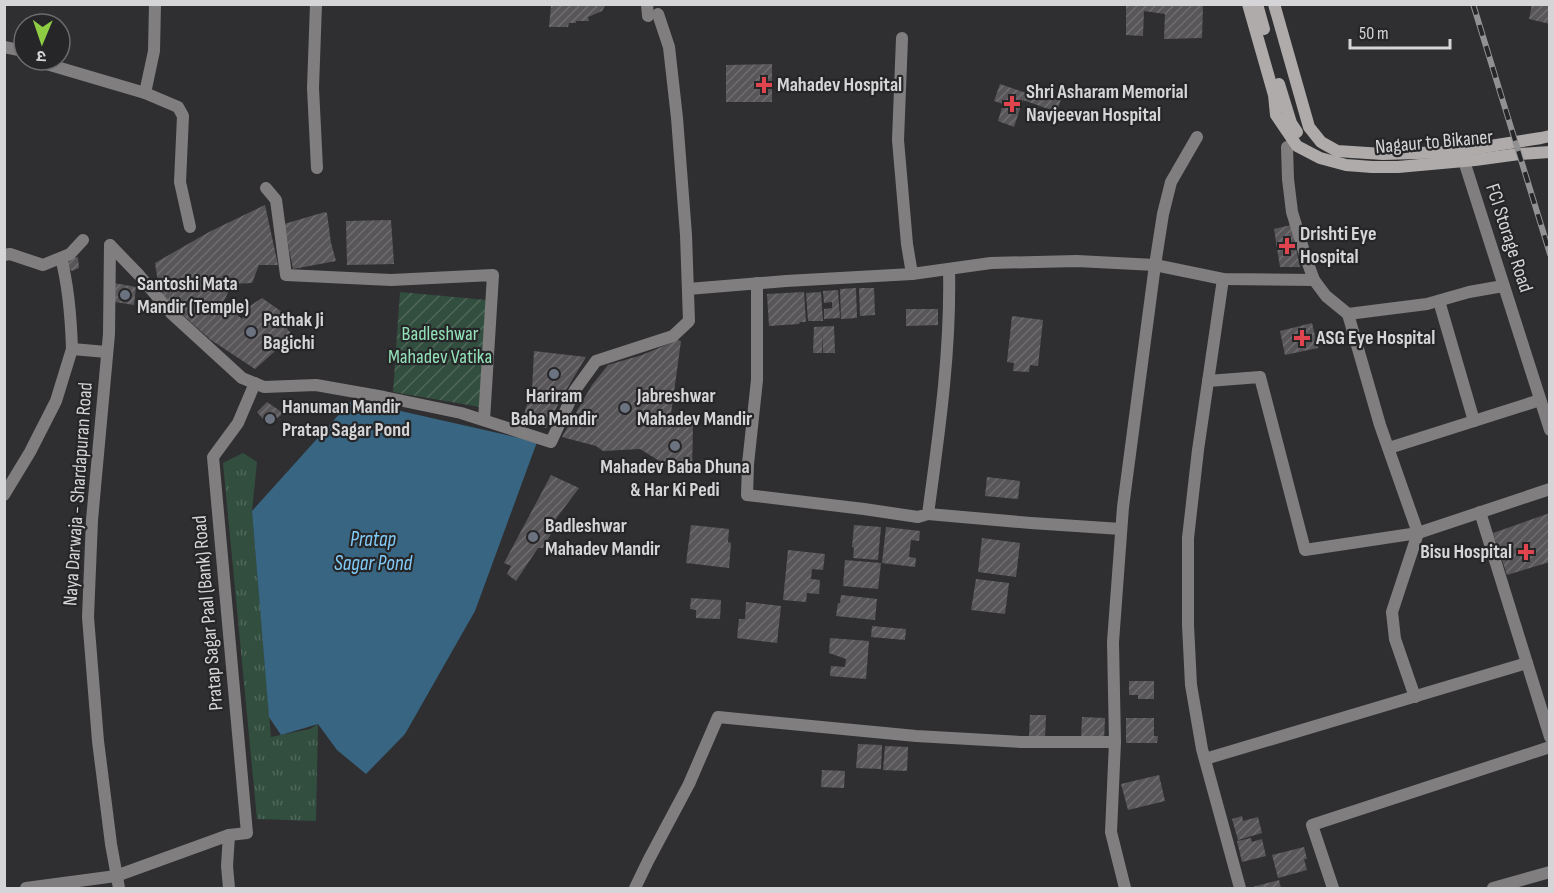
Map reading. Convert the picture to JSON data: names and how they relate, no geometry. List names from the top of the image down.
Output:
{
  "streets": {
    "main road": ["Nagaur to Bikaner"],
    "street": ["FCI Storage Road", "Naya Darwaja - Shardapuran Road", "Pratap Sagar Paal (Bank) Road"]
  },
  "crossings": [
    ["Nagaur to Bikaner", "FCI Storage Road"],
    ["Naya Darwaja - Shardapuran Road", "Pratap Sagar Paal (Bank) Road"]
  ],
  "water": ["Pratap Sagar Pond"],
  "parks": ["Badleshwar Mahadev Vatika"],
  "places": {
    "health": [
      "Mahadev Hospital",
      "Shri Asharam Memorial Navjeevan Hospital",
      "Drishti Eye Hospital",
      "ASG Eye Hospital",
      "Bisu Hospital"
    ],
    "other": [
      "Santoshi Mata Mandir (Temple)",
      "Pathak Ji Bagichi",
      "Hariram Baba Mandir",
      "Jabreshwar Mahadev Mandir",
      "Hanuman Mandir Pratap Sagar Pond",
      "Mahadev Baba Dhuna & Har Ki Pedi",
      "Badleshwar Mahadev Mandir"
    ]
  },
  "scale_bar": "50 m",
  "north": "bottom"
}
